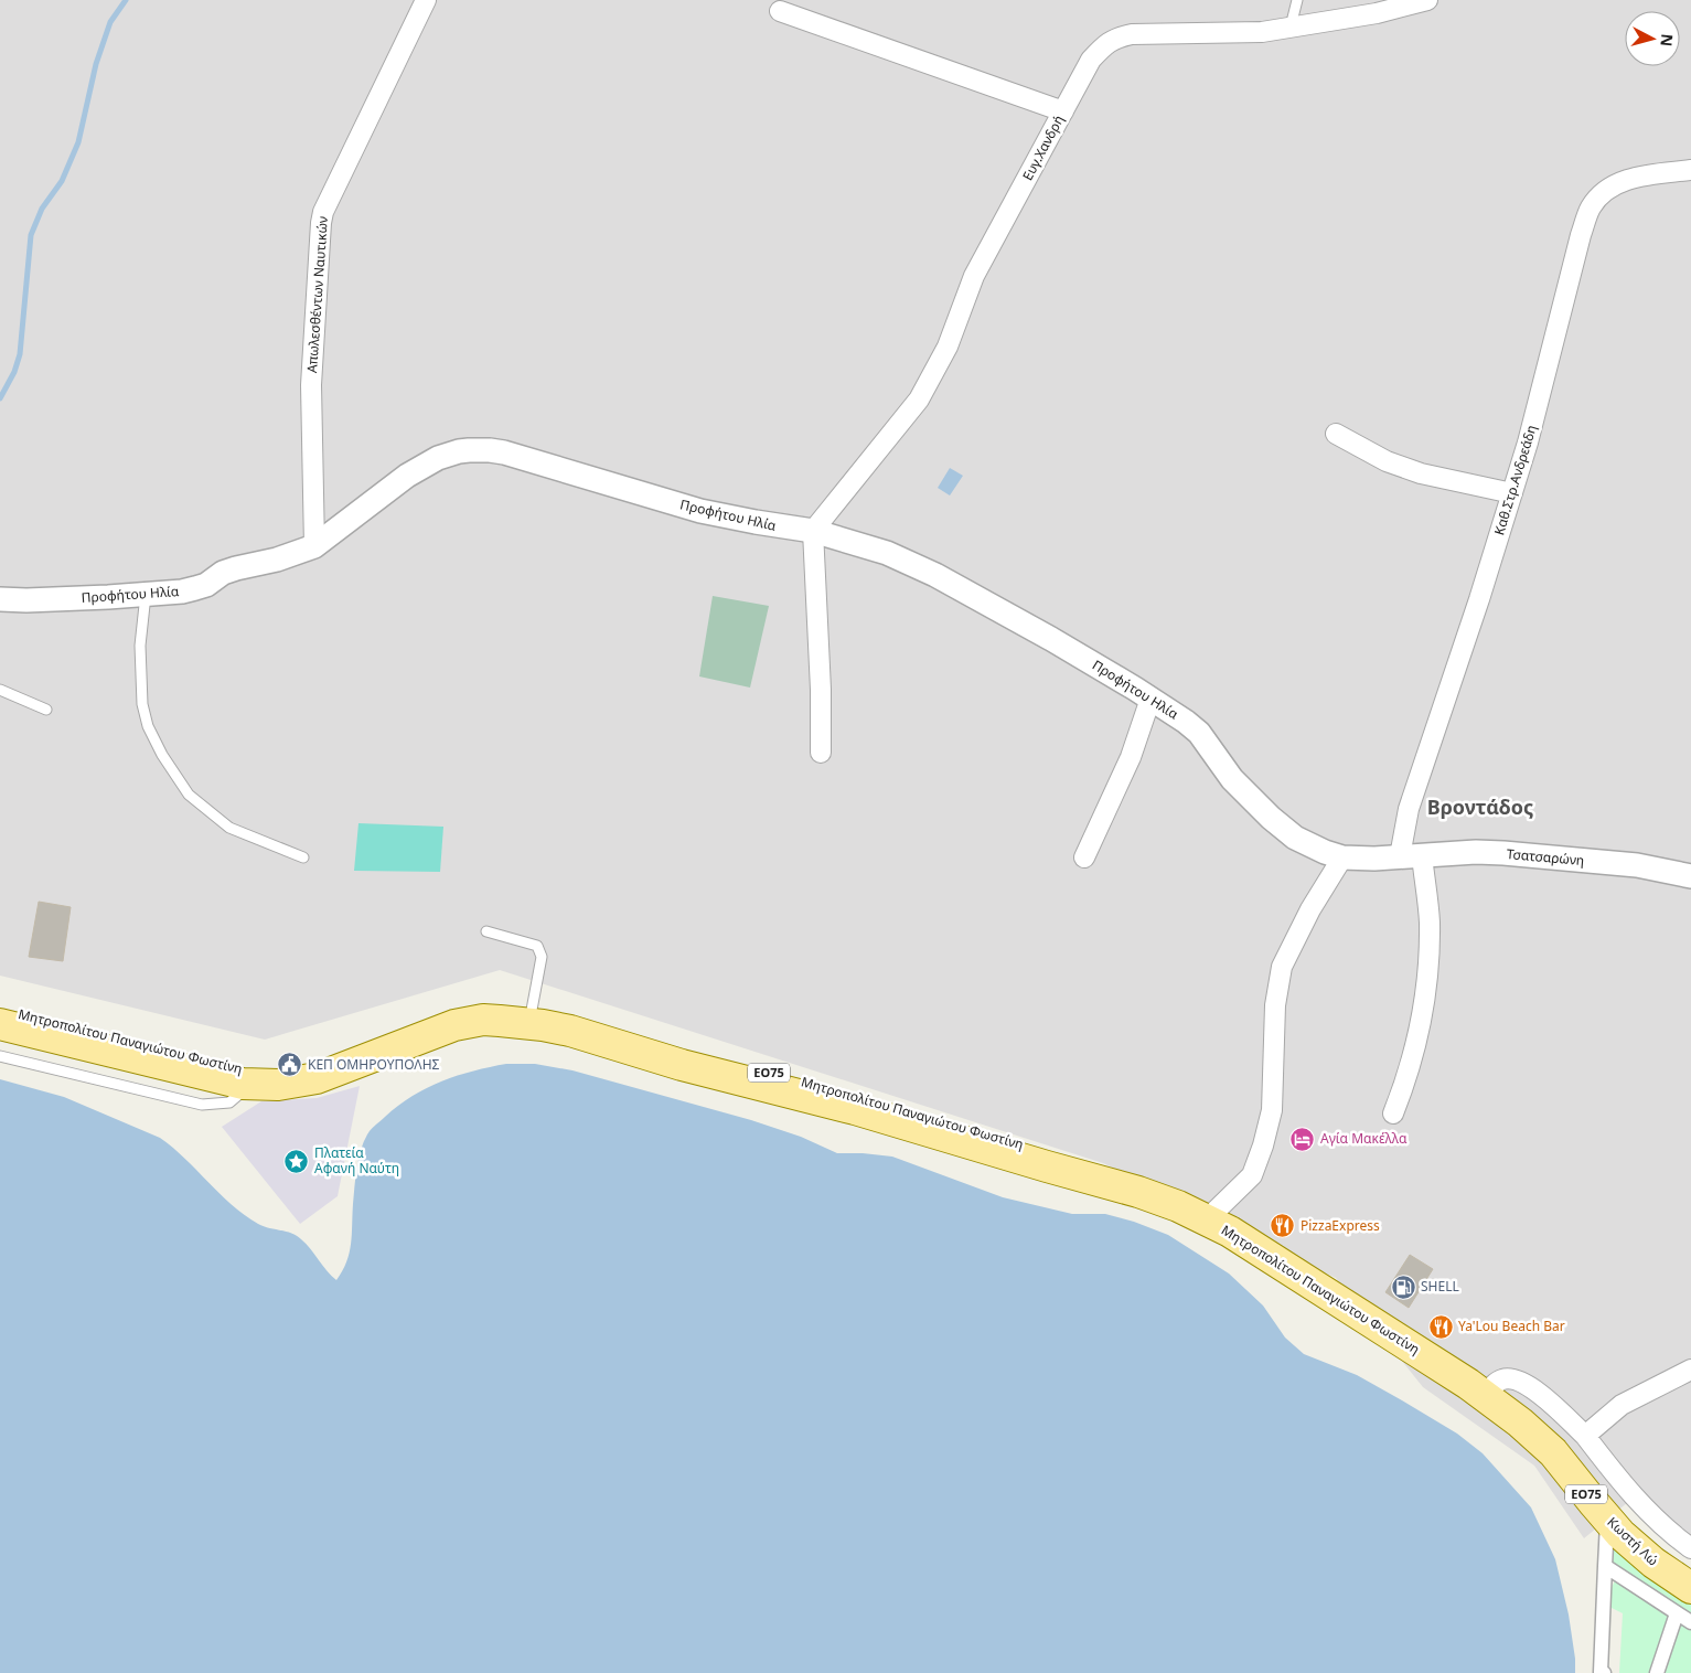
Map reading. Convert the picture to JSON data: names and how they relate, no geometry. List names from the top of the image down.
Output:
{
  "streets": {
    "main road": ["Μητροπολίτου Παναγιώτου Φωστίνη", "ΕΟ75", "Κωστή Λώ"],
    "street": [
      "Ευγ.Χανδρή",
      "Απωλεσθέντων Ναυτικών",
      "Καθ.Στρ.Ανδρεάδη",
      "Προφήτου Ηλία",
      "Τσατσαρώνη"
    ]
  },
  "crossings": [
    ["Ευγ.Χανδρή", "Προφήτου Ηλία"],
    ["Απωλεσθέντων Ναυτικών", "Προφήτου Ηλία"],
    ["Καθ.Στρ.Ανδρεάδη", "Προφήτου Ηλία"],
    ["Καθ.Στρ.Ανδρεάδη", "Τσατσαρώνη"],
    ["Προφήτου Ηλία", "Τσατσαρώνη"],
    ["Μητροπολίτου Παναγιώτου Φωστίνη", "Κωστή Λώ"]
  ],
  "districts": ["Βροντάδος"],
  "places": {
    "public building": ["ΚΕΠ ΟΜΗΡΟΥΠΟΛΗΣ"],
    "hotel": ["Αγία Μακέλλα"],
    "place": ["Πλατεία Αφανή Ναύτη"],
    "restaurant": ["PizzaExpress", "Ya'Lou Beach Bar"],
    "fuel station": ["SHELL"]
  },
  "north": "right"
}
